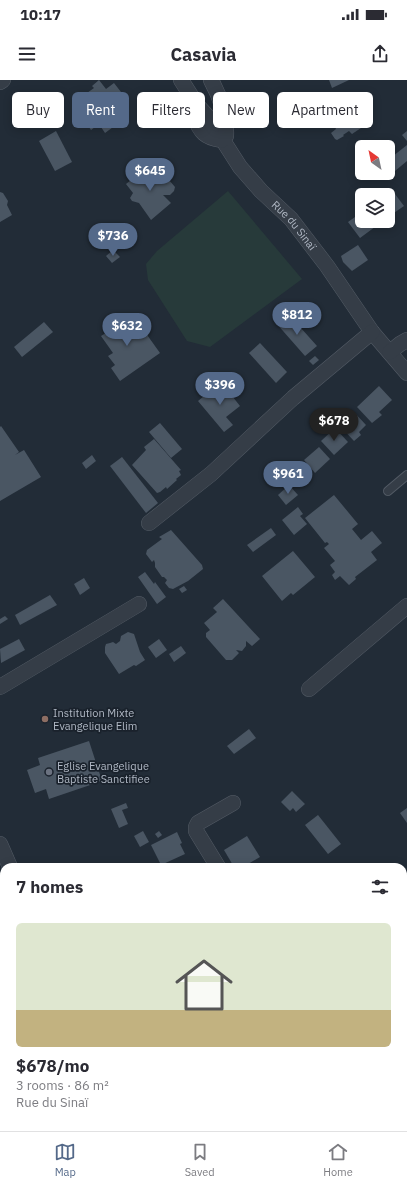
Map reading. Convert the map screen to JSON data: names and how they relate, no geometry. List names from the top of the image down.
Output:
{
  "streets": {
    "street": ["Rue du Sinaï"]
  },
  "places": ["Institution Mixte Evangelique Elim", "Eglise Evangelique Baptiste Sanctifiee"],
  "north": "top left",
  "page": {
    "status": "10:17",
    "header": "Casavia",
    "chip": [
      "Buy",
      "Rent",
      "Filters",
      "New",
      "Apartment"
    ],
    "price": [
      "$645",
      "$736",
      "$812",
      "$632",
      "$396",
      "$678",
      "$961"
    ],
    "heading": "7 homes",
    "list": [
      {
        "name": "$678/mo",
        "note": "3 rooms · 86 m² · Rue du Sinaï"
      }
    ],
    "tabs": ["Map", "Saved", "Home"]
  }
}
